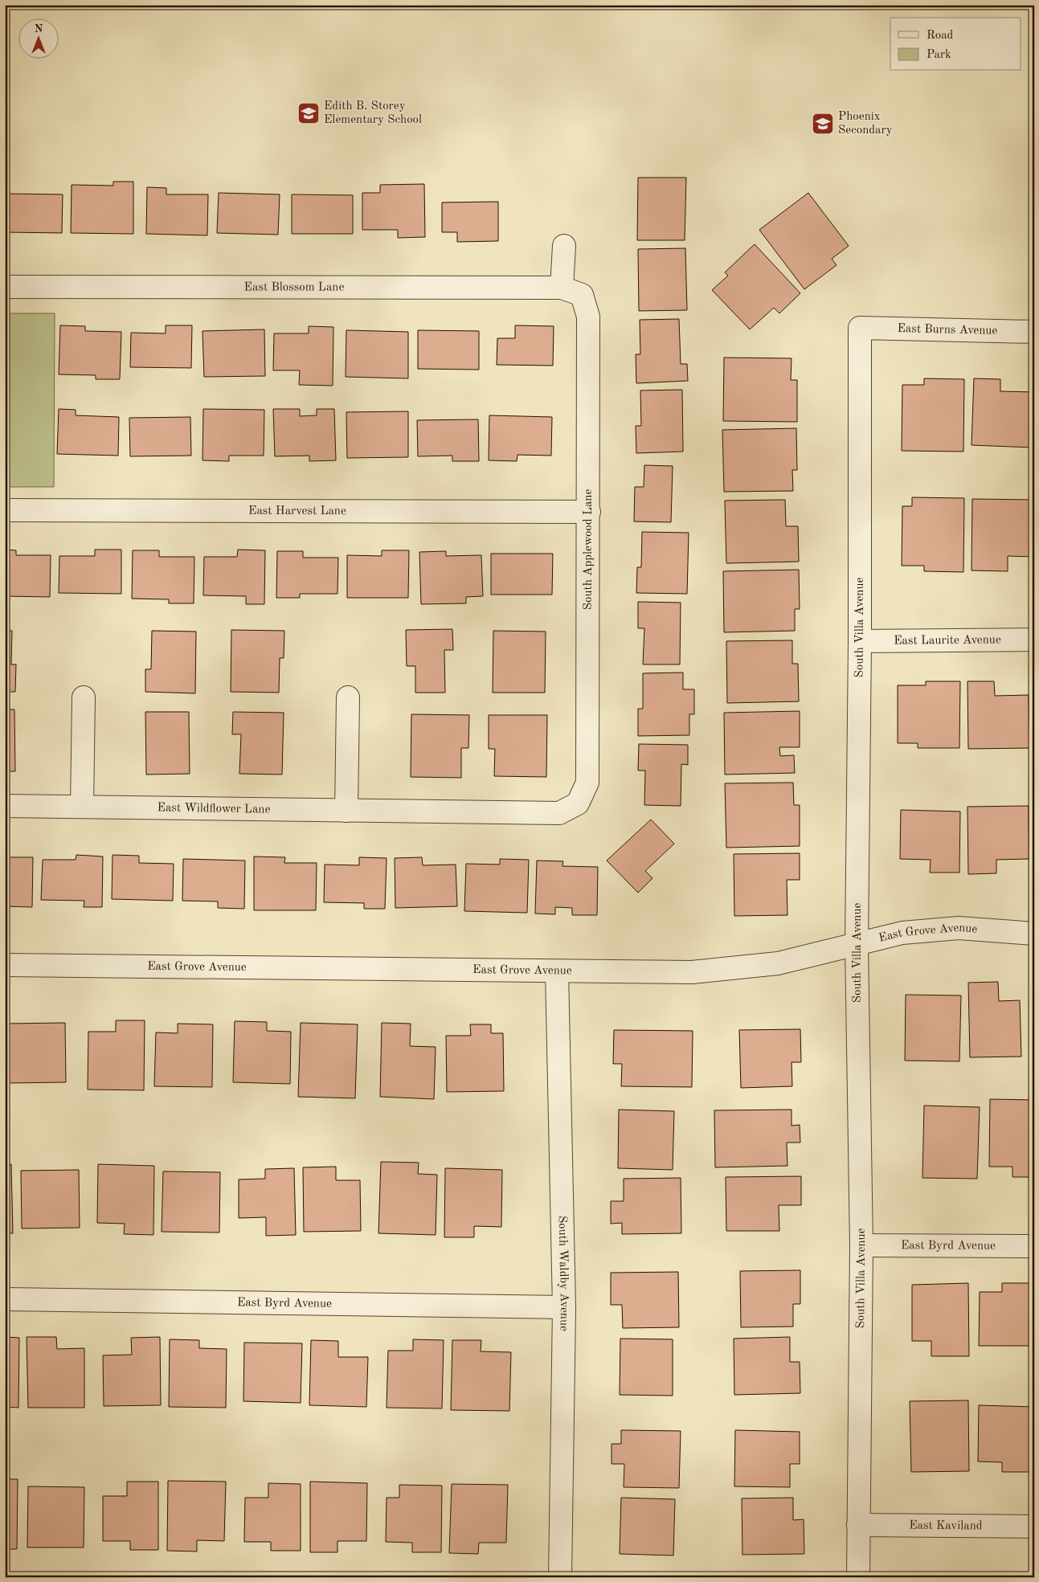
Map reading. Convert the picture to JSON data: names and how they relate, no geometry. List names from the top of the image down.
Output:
{
  "streets": {
    "street": [
      "East Blossom Lane",
      "East Burns Avenue",
      "East Harvest Lane",
      "South Applewood Lane",
      "South Villa Avenue",
      "East Laurite Avenue",
      "East Wildflower Lane",
      "East Grove Avenue",
      "East Byrd Avenue",
      "South Waldby Avenue",
      "East Kaviland"
    ]
  },
  "crossings": [
    ["East Blossom Lane", "South Applewood Lane"],
    ["East Burns Avenue", "South Villa Avenue"],
    ["East Harvest Lane", "South Applewood Lane"],
    ["South Applewood Lane", "East Wildflower Lane"],
    ["South Villa Avenue", "East Laurite Avenue"],
    ["South Villa Avenue", "East Grove Avenue"],
    ["South Villa Avenue", "East Byrd Avenue"],
    ["South Villa Avenue", "East Kaviland"],
    ["East Grove Avenue", "South Waldby Avenue"],
    ["East Byrd Avenue", "South Waldby Avenue"]
  ],
  "places": {
    "school or university": ["Edith B. Storey Elementary School", "Phoenix Secondary"]
  },
  "legend": ["Road", "Park"],
  "north": "top"
}
